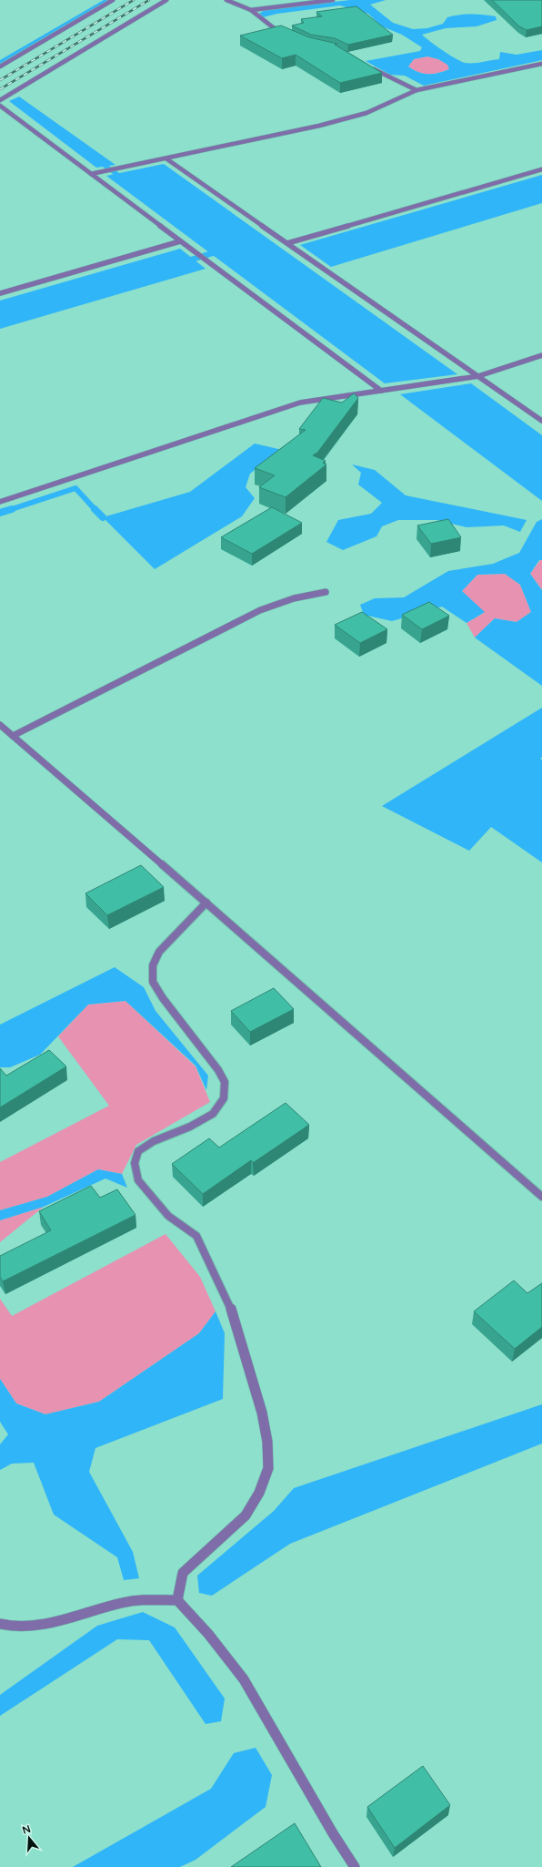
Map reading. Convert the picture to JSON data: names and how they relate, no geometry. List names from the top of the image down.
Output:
{
  "north": "top"
}
